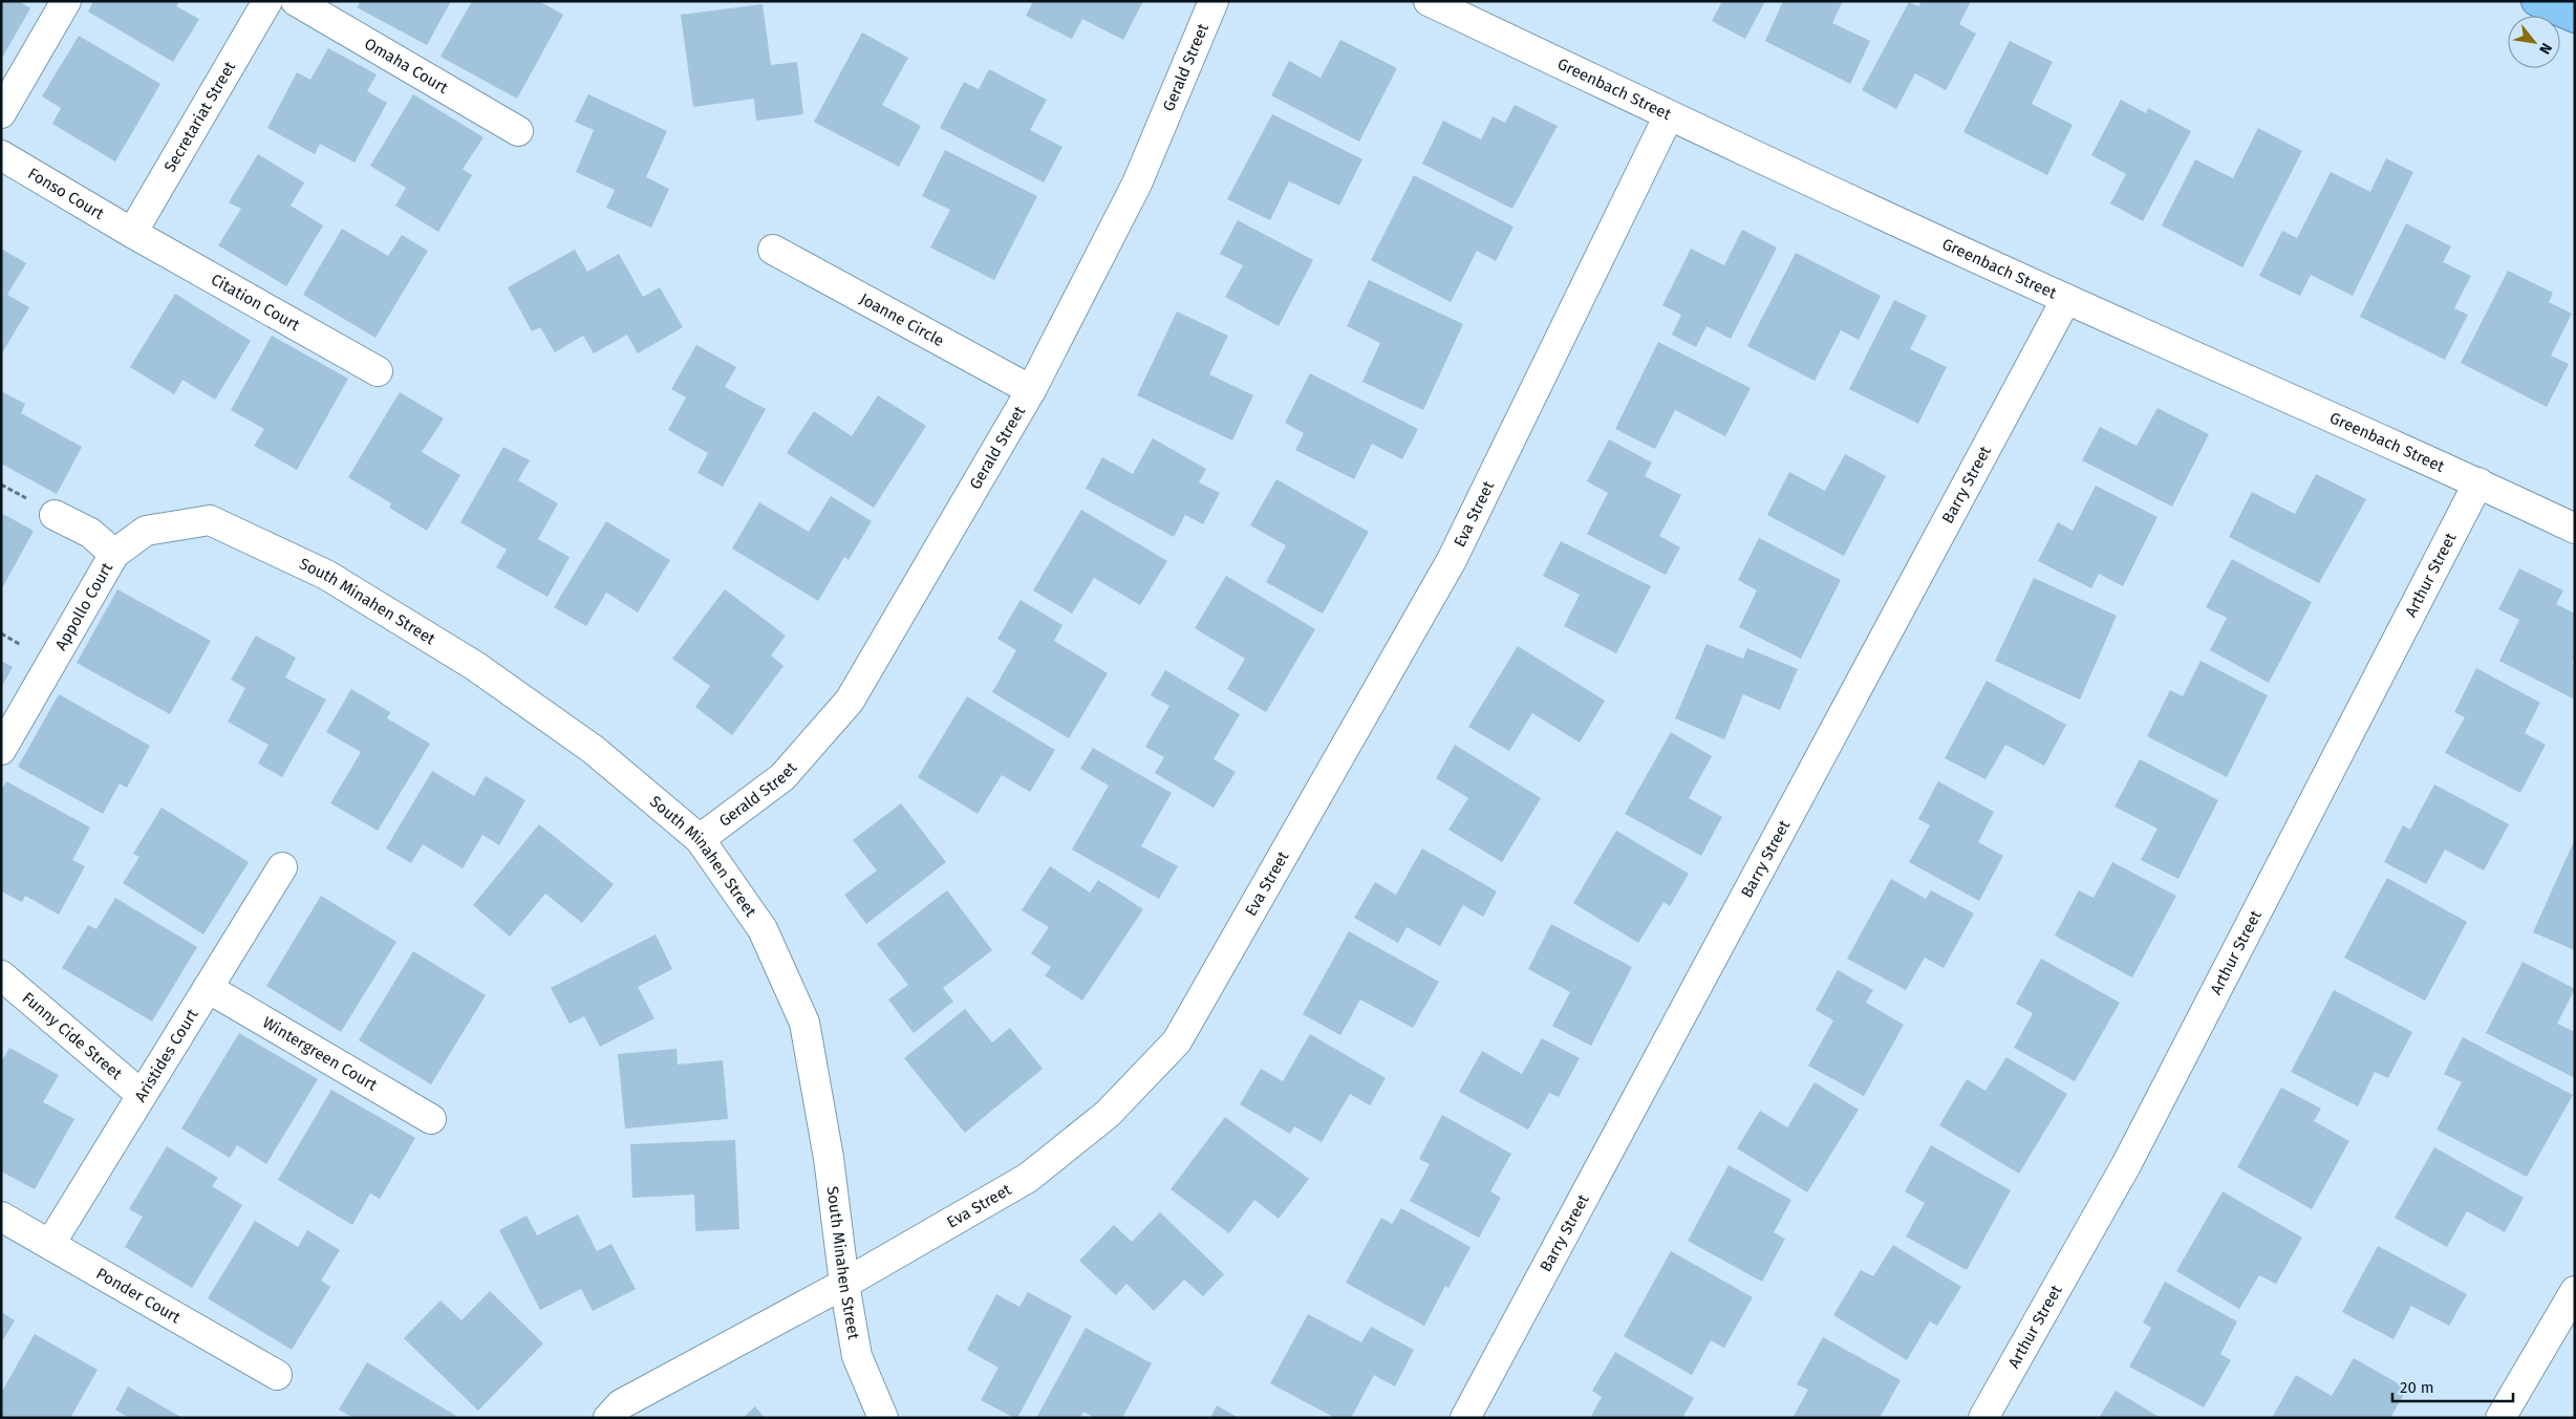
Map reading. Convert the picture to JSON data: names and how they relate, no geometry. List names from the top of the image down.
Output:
{
  "streets": {
    "street": [
      "Omaha Court",
      "Gerald Street",
      "Greenbach Street",
      "Secretariat Street",
      "Fonso Court",
      "Citation Court",
      "Joanne Circle",
      "Barry Street",
      "Eva Street",
      "Arthur Street",
      "South Minahen Street",
      "Appollo Court",
      "Funny Cide Street",
      "Wintergreen Court",
      "Aristides Court",
      "Ponder Court"
    ]
  },
  "crossings": [
    ["Gerald Street", "Joanne Circle"],
    ["Gerald Street", "South Minahen Street"],
    ["Greenbach Street", "Barry Street"],
    ["Greenbach Street", "Eva Street"],
    ["Greenbach Street", "Arthur Street"],
    ["Secretariat Street", "Fonso Court"],
    ["Secretariat Street", "Citation Court"],
    ["Fonso Court", "Citation Court"],
    ["Eva Street", "South Minahen Street"],
    ["South Minahen Street", "Appollo Court"],
    ["Funny Cide Street", "Aristides Court"],
    ["Wintergreen Court", "Aristides Court"],
    ["Aristides Court", "Ponder Court"]
  ],
  "scale_bar": "20 m",
  "north": "bottom right"
}
